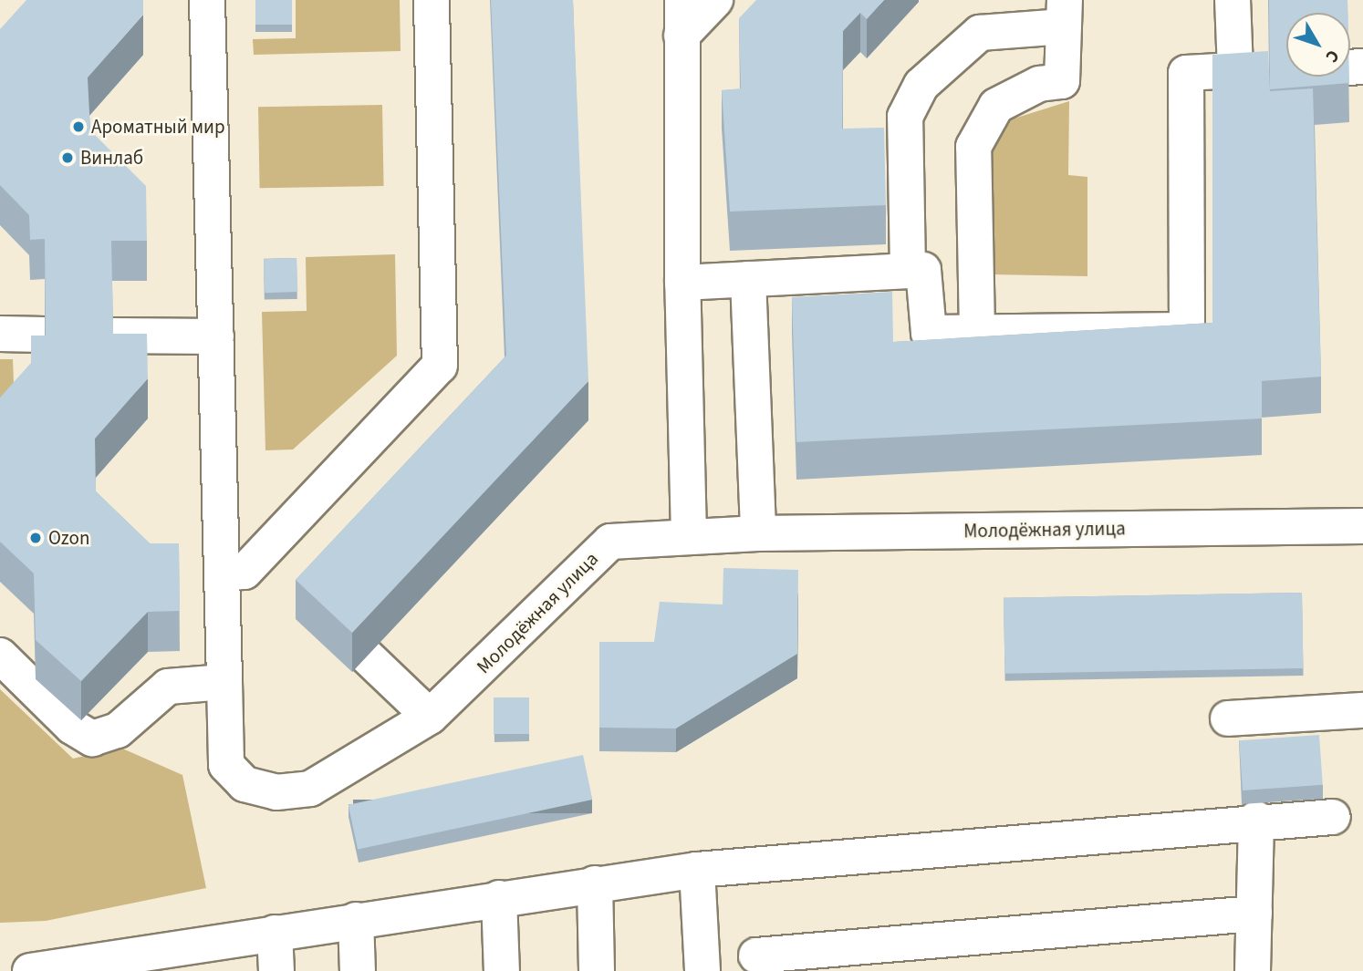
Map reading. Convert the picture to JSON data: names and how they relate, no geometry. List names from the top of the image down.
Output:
{
  "streets": {
    "street": ["Молодёжная улица"]
  },
  "places": ["Ароматный мир", "Винлаб", "Ozon"],
  "north": "bottom right"
}
